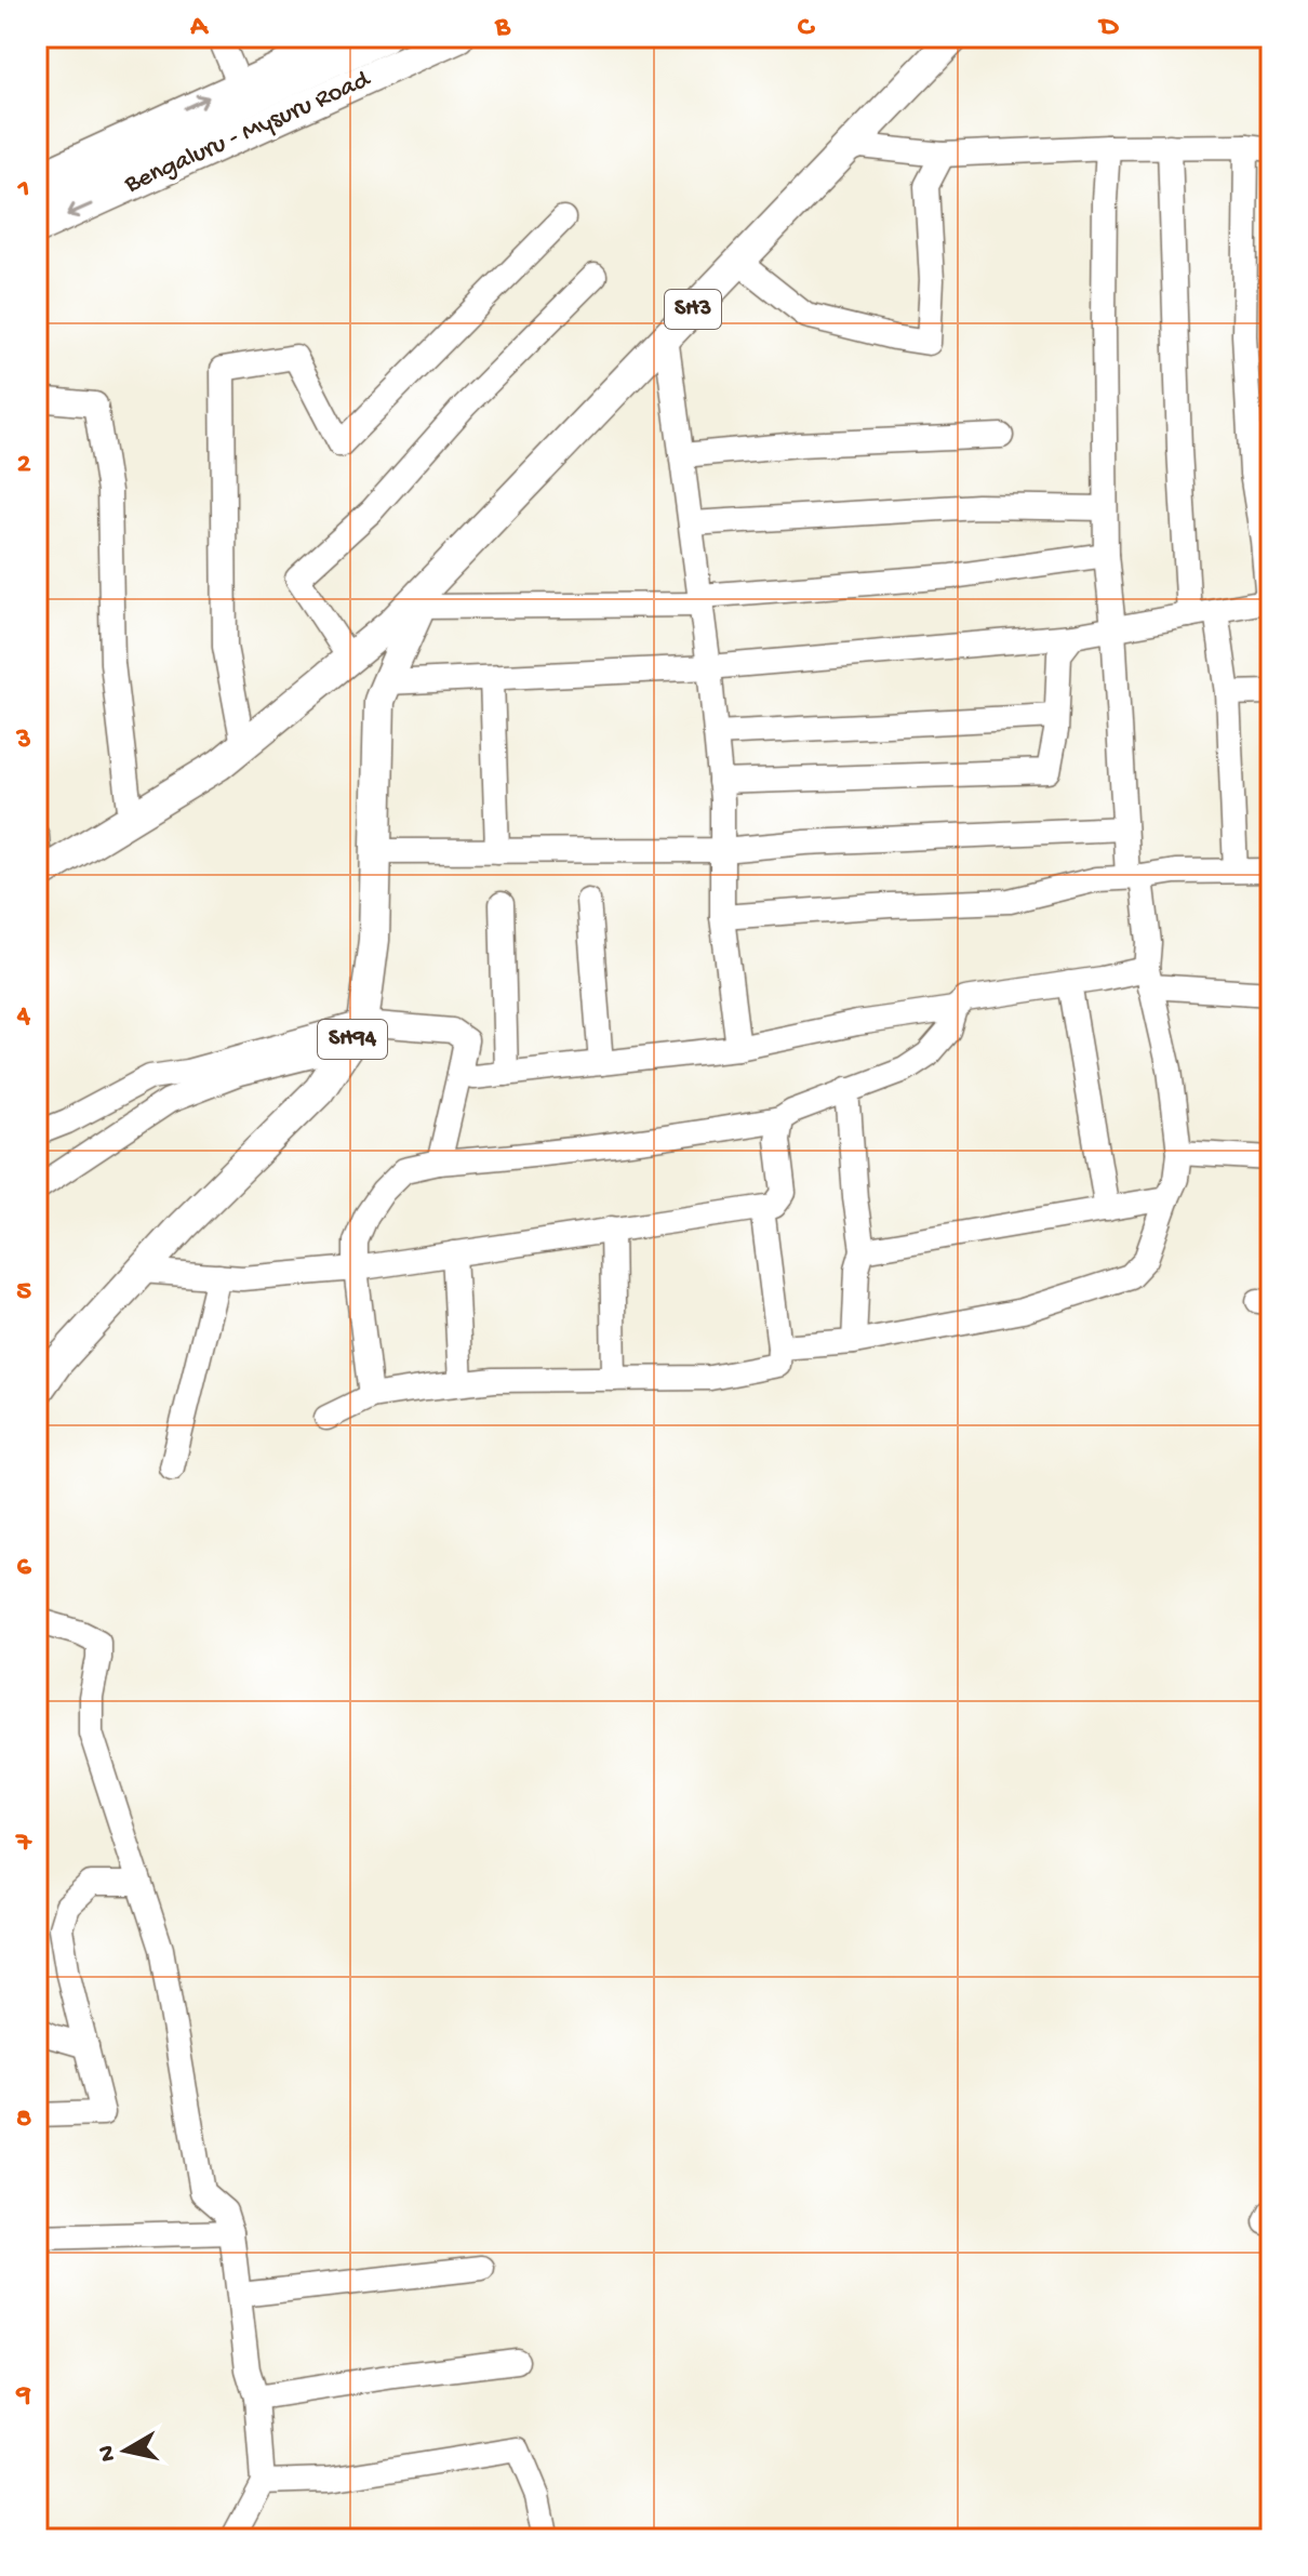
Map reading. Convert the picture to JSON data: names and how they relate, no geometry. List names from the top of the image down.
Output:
{
  "streets": {
    "main road": ["Bengaluru - Mysuru Road", "SH3", "SH94"]
  },
  "crossings": [
    ["SH3", "SH94"]
  ],
  "north": "left",
  "grid": {
    "columns": [
      "A",
      "B",
      "C",
      "D"
    ],
    "rows": [
      "1",
      "2",
      "3",
      "4",
      "5",
      "6",
      "7",
      "8",
      "9"
    ]
  }
}
